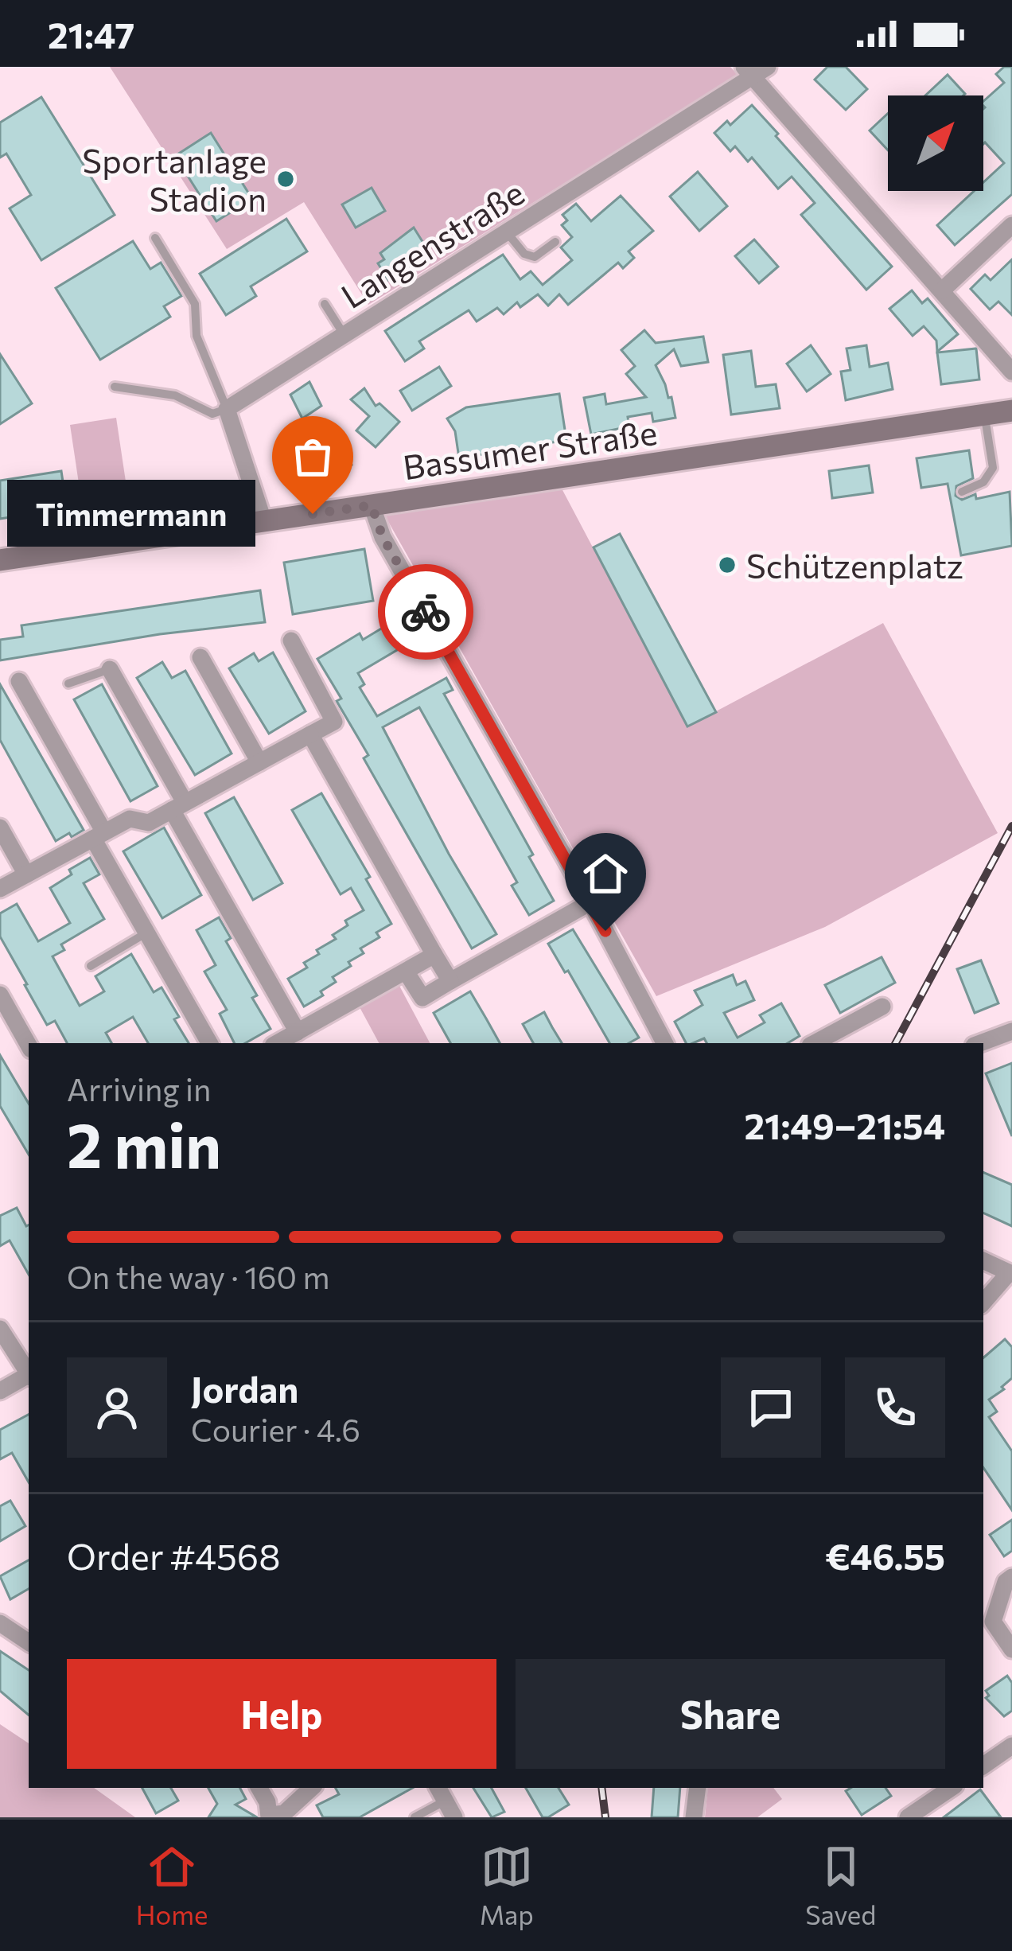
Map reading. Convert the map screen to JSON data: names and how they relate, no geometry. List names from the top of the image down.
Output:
{
  "streets": {
    "street": ["Langenstraße", "Bassumer Straße"]
  },
  "places": ["Sportanlage Stadion", "Timmermann", "Schützenplatz"],
  "north": "top right",
  "page": {
    "status": "21:47",
    "bubble": "Timmermann",
    "heading": ["2 min", "Arriving in", "21:49–21:54"],
    "panel": [
      "Jordan",
      "Courier · 4.6",
      "Order #4568",
      "€46.55"
    ],
    "bar": "On the way · 160 m",
    "buttons": ["Help", "Share"],
    "tabs": ["Home", "Map", "Saved"]
  }
}
